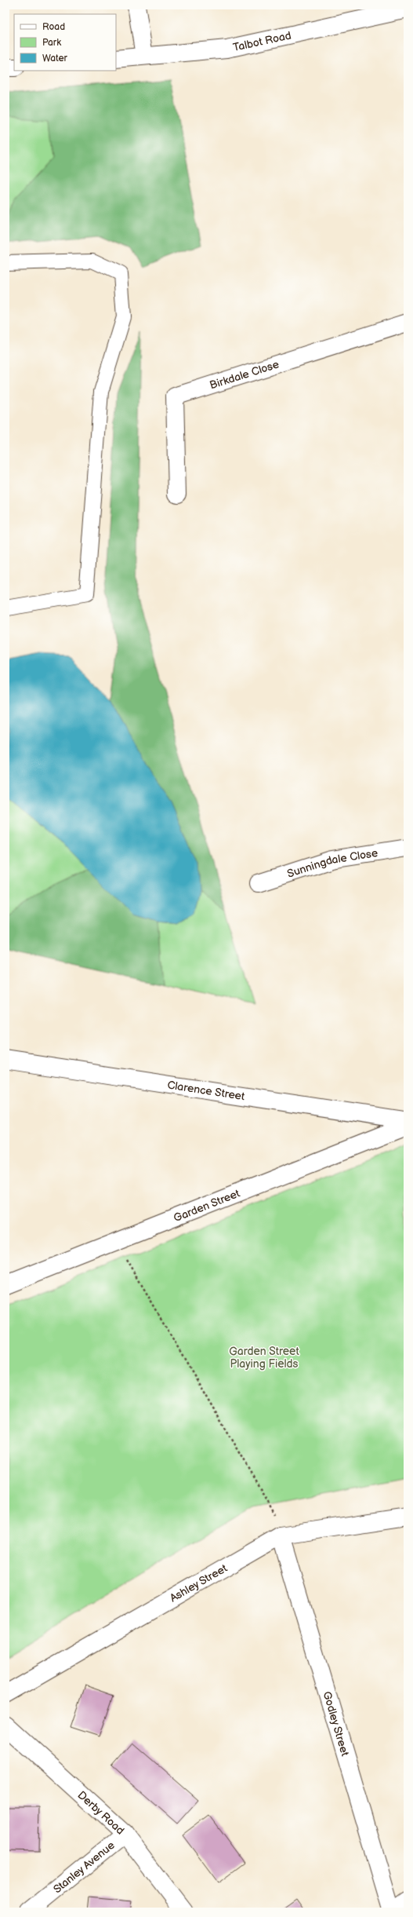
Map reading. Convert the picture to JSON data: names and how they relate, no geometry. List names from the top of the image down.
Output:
{
  "streets": {
    "street": [
      "Talbot Road",
      "Birkdale Close",
      "Sunningdale Close",
      "Clarence Street",
      "Garden Street",
      "Ashley Street",
      "Godley Street",
      "Derby Road",
      "Stanley Avenue"
    ]
  },
  "crossings": [
    ["Ashley Street", "Godley Street"],
    ["Derby Road", "Stanley Avenue"]
  ],
  "parks": ["Garden Street Playing Fields"],
  "legend": ["Road", "Park", "Water"]
}
